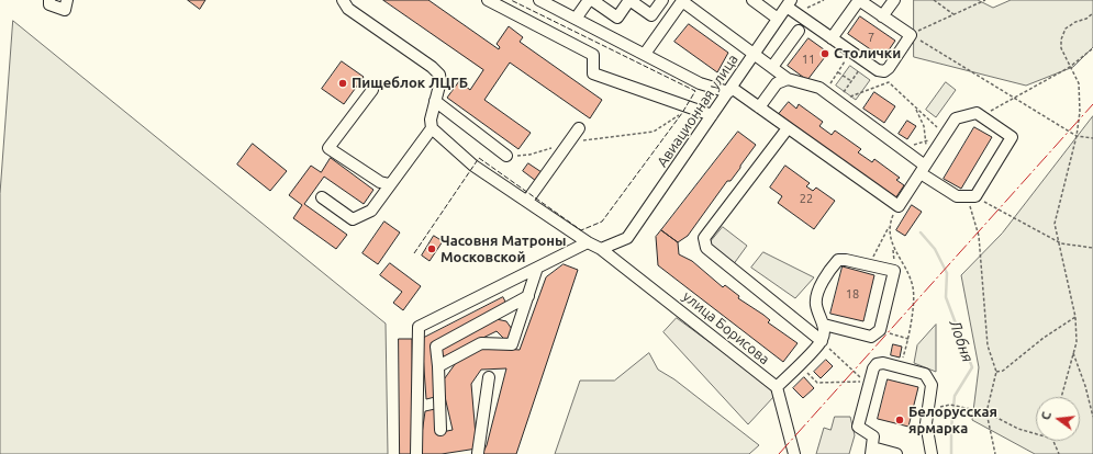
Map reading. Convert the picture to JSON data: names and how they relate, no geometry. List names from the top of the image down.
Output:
{
  "streets": {
    "street": ["Авиационная улица", "улица Борисова"]
  },
  "crossings": [
    ["Авиационная улица", "улица Борисова"]
  ],
  "water": ["Лобня"],
  "places": [
    "Столички",
    "Пищеблок ЛЦГБ",
    "Часовня Матроны Московской",
    "Белорусская ярмарка"
  ],
  "house_numbers": [
    "7",
    "11",
    "22",
    "18"
  ],
  "north": "left"
}
